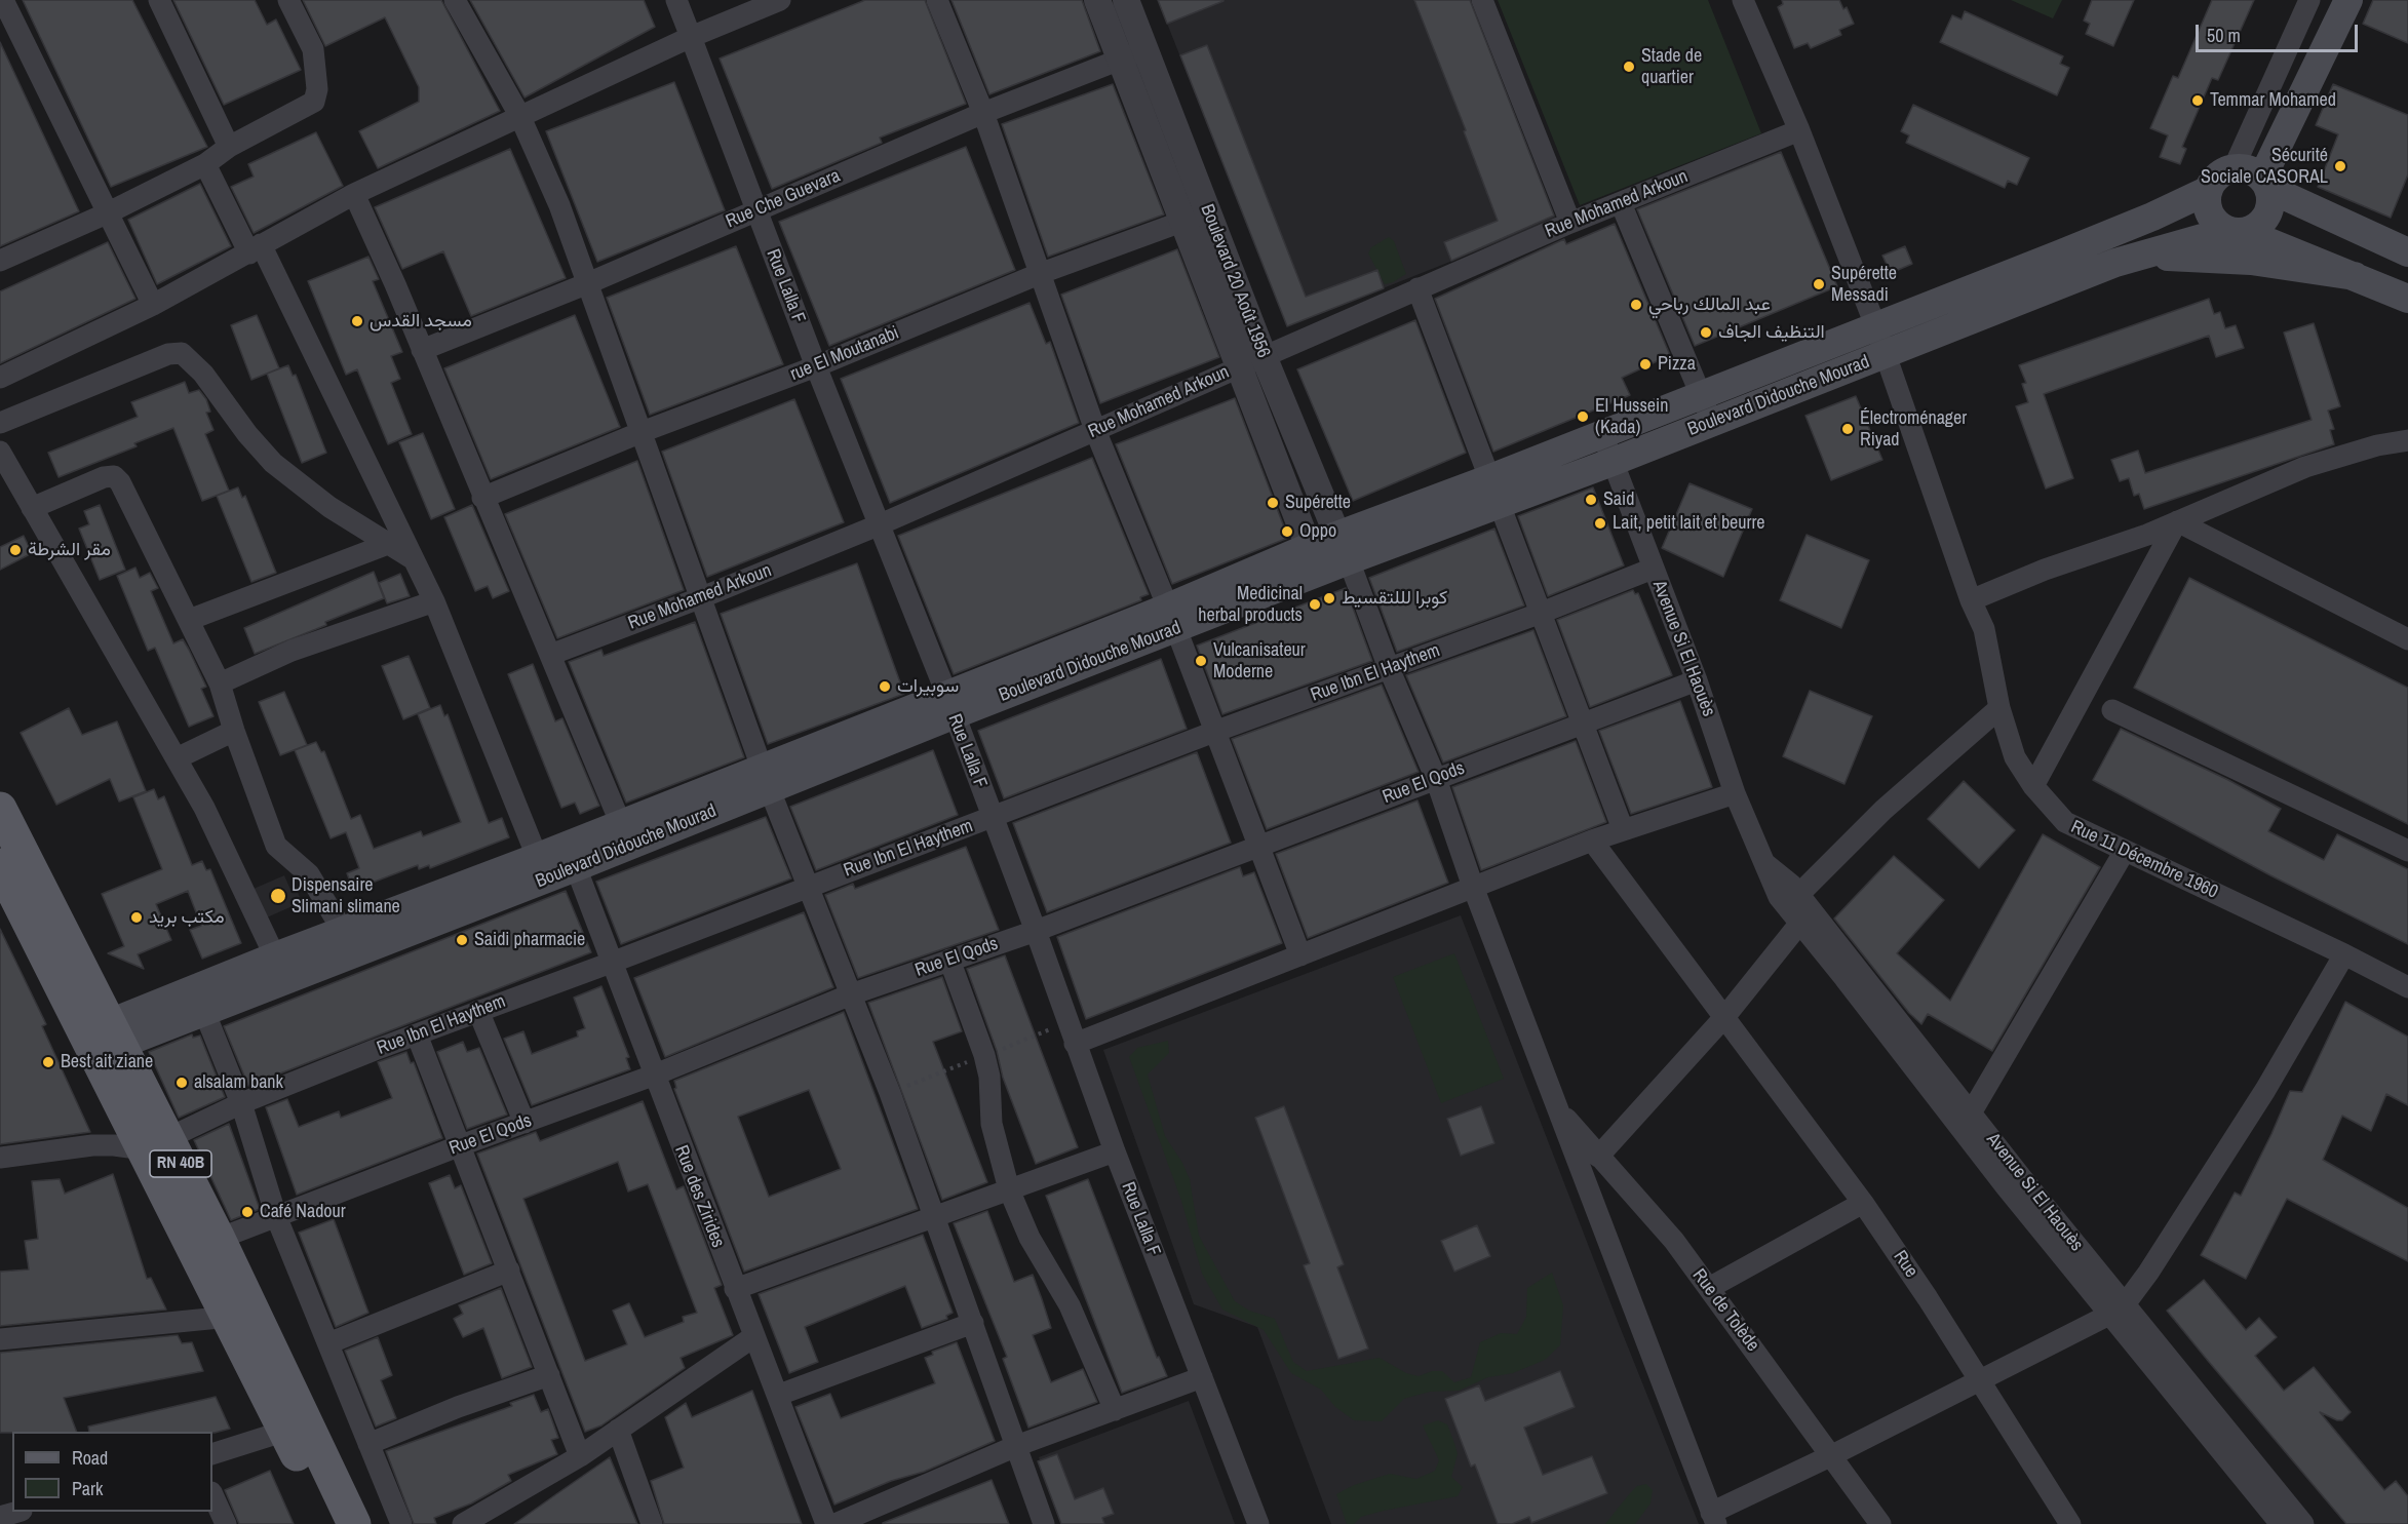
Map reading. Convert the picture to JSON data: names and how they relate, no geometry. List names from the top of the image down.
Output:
{
  "streets": {
    "main road": ["Boulevard Didouche Mourad", "RN 40B"],
    "street": [
      "Rue Che Guevara",
      "Rue Mohamed Arkoun",
      "Boulevard 20 Août 1956",
      "Rue Lalla F",
      "rue El Moutanabi",
      "Avenue Si El Haouès",
      "Rue Ibn El Haythem",
      "Rue El Qods",
      "Rue 11 Décembre 1960",
      "Rue des Zirides",
      "Rue",
      "Rue de Tolède"
    ]
  },
  "crossings": [
    ["Rue Che Guevara", "Boulevard 20 Août 1956"],
    ["Rue Che Guevara", "Rue Lalla F"],
    ["Rue Mohamed Arkoun", "Boulevard 20 Août 1956"],
    ["Rue Mohamed Arkoun", "Rue Lalla F"],
    ["Rue Mohamed Arkoun", "Rue 11 Décembre 1960"],
    ["Boulevard 20 Août 1956", "rue El Moutanabi"],
    ["Boulevard 20 Août 1956", "Boulevard Didouche Mourad"],
    ["Rue Lalla F", "rue El Moutanabi"],
    ["Rue Lalla F", "Boulevard Didouche Mourad"],
    ["Rue Lalla F", "Rue Ibn El Haythem"],
    ["Rue Lalla F", "Rue El Qods"],
    ["Boulevard Didouche Mourad", "Avenue Si El Haouès"],
    ["Boulevard Didouche Mourad", "Rue 11 Décembre 1960"],
    ["Boulevard Didouche Mourad", "RN 40B"],
    ["Boulevard Didouche Mourad", "Rue des Zirides"],
    ["Avenue Si El Haouès", "Rue Ibn El Haythem"],
    ["Avenue Si El Haouès", "Rue El Qods"],
    ["Rue Ibn El Haythem", "RN 40B"],
    ["Rue Ibn El Haythem", "Rue des Zirides"],
    ["Rue El Qods", "RN 40B"],
    ["Rue El Qods", "Rue des Zirides"]
  ],
  "places": [
    "Stade de quartier",
    "Temmar Mohamed",
    "Sécurité Sociale CASORAL",
    "Supérette Messadi",
    "عبد المالك رباحي",
    "مسجد القدس",
    "التنظيف الجاف",
    "Pizza",
    "El Hussein (Kada)",
    "Électroménager Riyad",
    "Said",
    "Supérette",
    "Lait, petit lait et beurre",
    "Oppo",
    "مقر الشرطة",
    "كوبرا لللتقسيط",
    "Medicinal herbal products",
    "Vulcanisateur Moderne",
    "سوبيرات",
    "Dispensaire Slimani slimane",
    "مكتب بريد",
    "Saidi pharmacie",
    "Best ait ziane",
    "alsalam bank",
    "Café Nadour"
  ],
  "legend": ["Road", "Park"],
  "scale_bar": "50 m"
}
